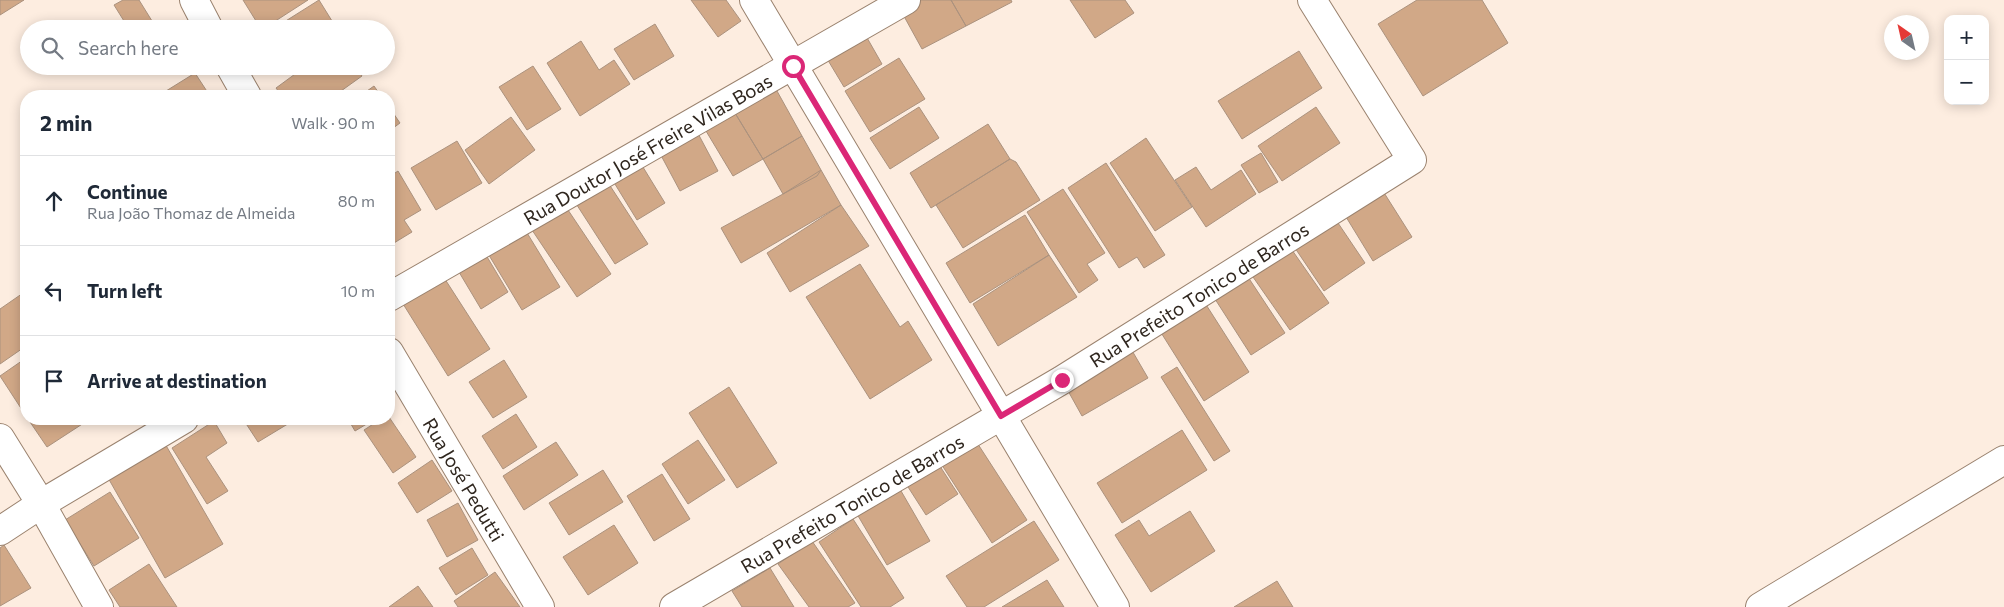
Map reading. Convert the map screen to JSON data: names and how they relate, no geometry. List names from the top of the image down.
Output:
{
  "streets": {
    "street": ["Rua Doutor José Freire Vilas Boas", "Rua Prefeito Tonico de Barros", "Rua José Pedutti"]
  },
  "north": "top left",
  "page": {
    "map_buttons": ["+", "−"],
    "search": "Search here",
    "heading": ["2 min", "Walk · 90 m"],
    "list": [
      ["Continue", "Rua João Thomaz de Almeida", "80 m"],
      ["Turn left", "10 m"],
      "Arrive at destination"
    ]
  }
}
